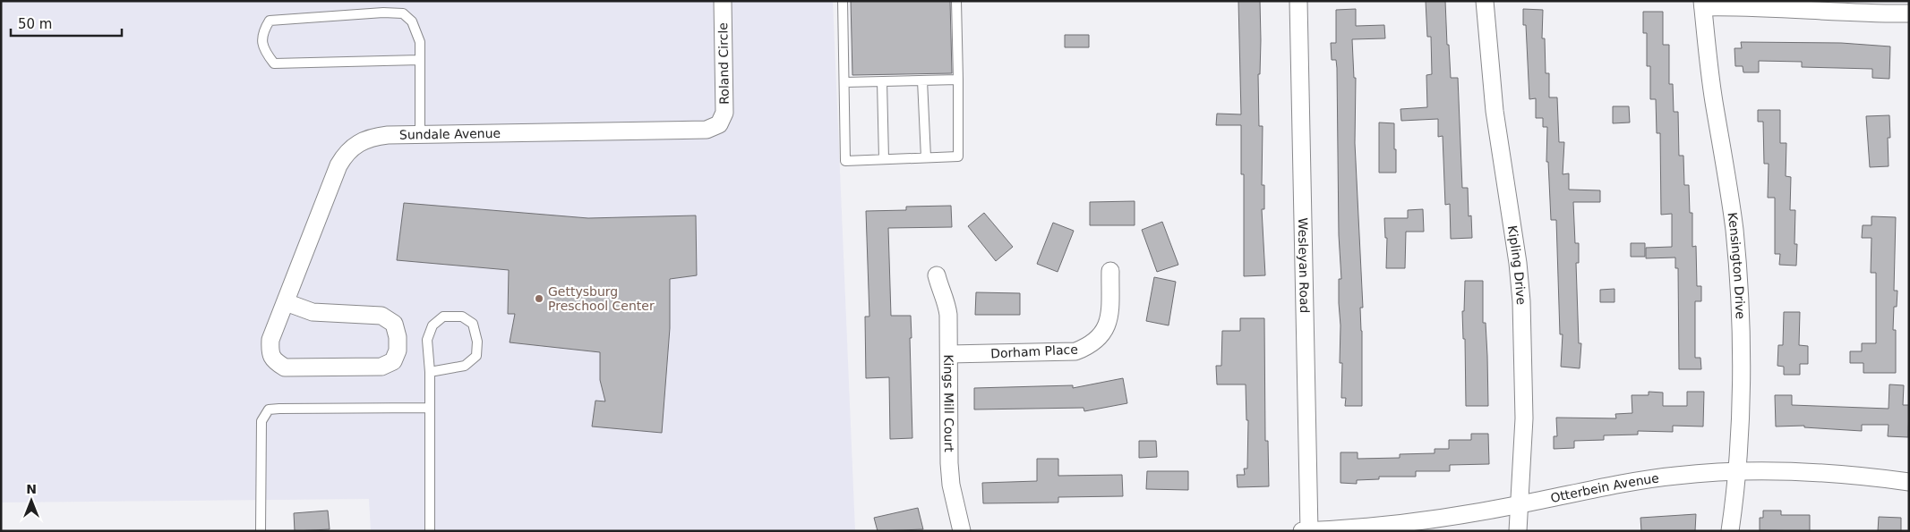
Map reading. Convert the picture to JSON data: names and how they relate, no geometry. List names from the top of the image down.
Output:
{
  "streets": {
    "street": [
      "Roland Circle",
      "Sundale Avenue",
      "Wesleyan Road",
      "Kipling Drive",
      "Kensington Drive",
      "Dorham Place",
      "Kings Mill Court",
      "Otterbein Avenue"
    ]
  },
  "crossings": [
    ["Roland Circle", "Sundale Avenue"],
    ["Wesleyan Road", "Otterbein Avenue"],
    ["Kipling Drive", "Otterbein Avenue"],
    ["Kensington Drive", "Otterbein Avenue"],
    ["Dorham Place", "Kings Mill Court"]
  ],
  "places": ["Gettysburg Preschool Center"],
  "scale_bar": "50 m",
  "north": "top"
}
